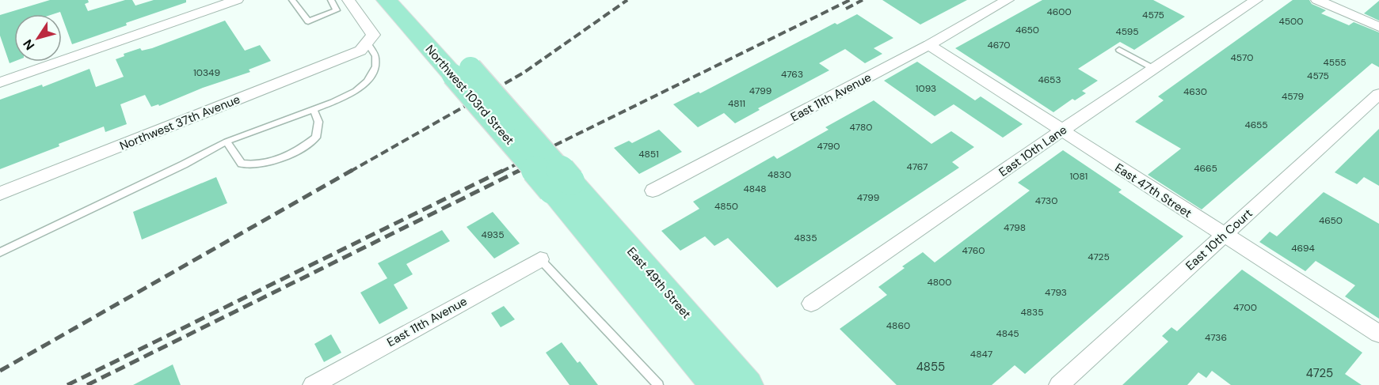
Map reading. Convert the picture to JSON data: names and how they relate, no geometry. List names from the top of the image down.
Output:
{
  "streets": {
    "main road": ["Northwest 103rd Street", "East 49th Street"],
    "street": [
      "East 11th Avenue",
      "Northwest 37th Avenue",
      "East 10th Lane",
      "East 47th Street",
      "East 10th Court"
    ]
  },
  "crossings": [
    ["Northwest 103rd Street", "East 49th Street"],
    ["East 11th Avenue", "East 47th Street"],
    ["East 10th Lane", "East 47th Street"],
    ["East 47th Street", "East 10th Court"]
  ],
  "house_numbers": [
    "4600",
    "4575",
    "4500",
    "4650",
    "4595",
    "4670",
    "4570",
    "4555",
    "10349",
    "4763",
    "4575",
    "4653",
    "1093",
    "4799",
    "4630",
    "4579",
    "4811",
    "4655",
    "4780",
    "4790",
    "4851",
    "4767",
    "4665",
    "4830",
    "1081",
    "4848",
    "4799",
    "4730",
    "4850",
    "4650",
    "4798",
    "4935",
    "4835",
    "4694",
    "4760",
    "4725",
    "4800",
    "4793",
    "4700",
    "4835",
    "4860",
    "4845",
    "4736",
    "4847",
    "4855",
    "4725"
  ],
  "north": "bottom left"
}
